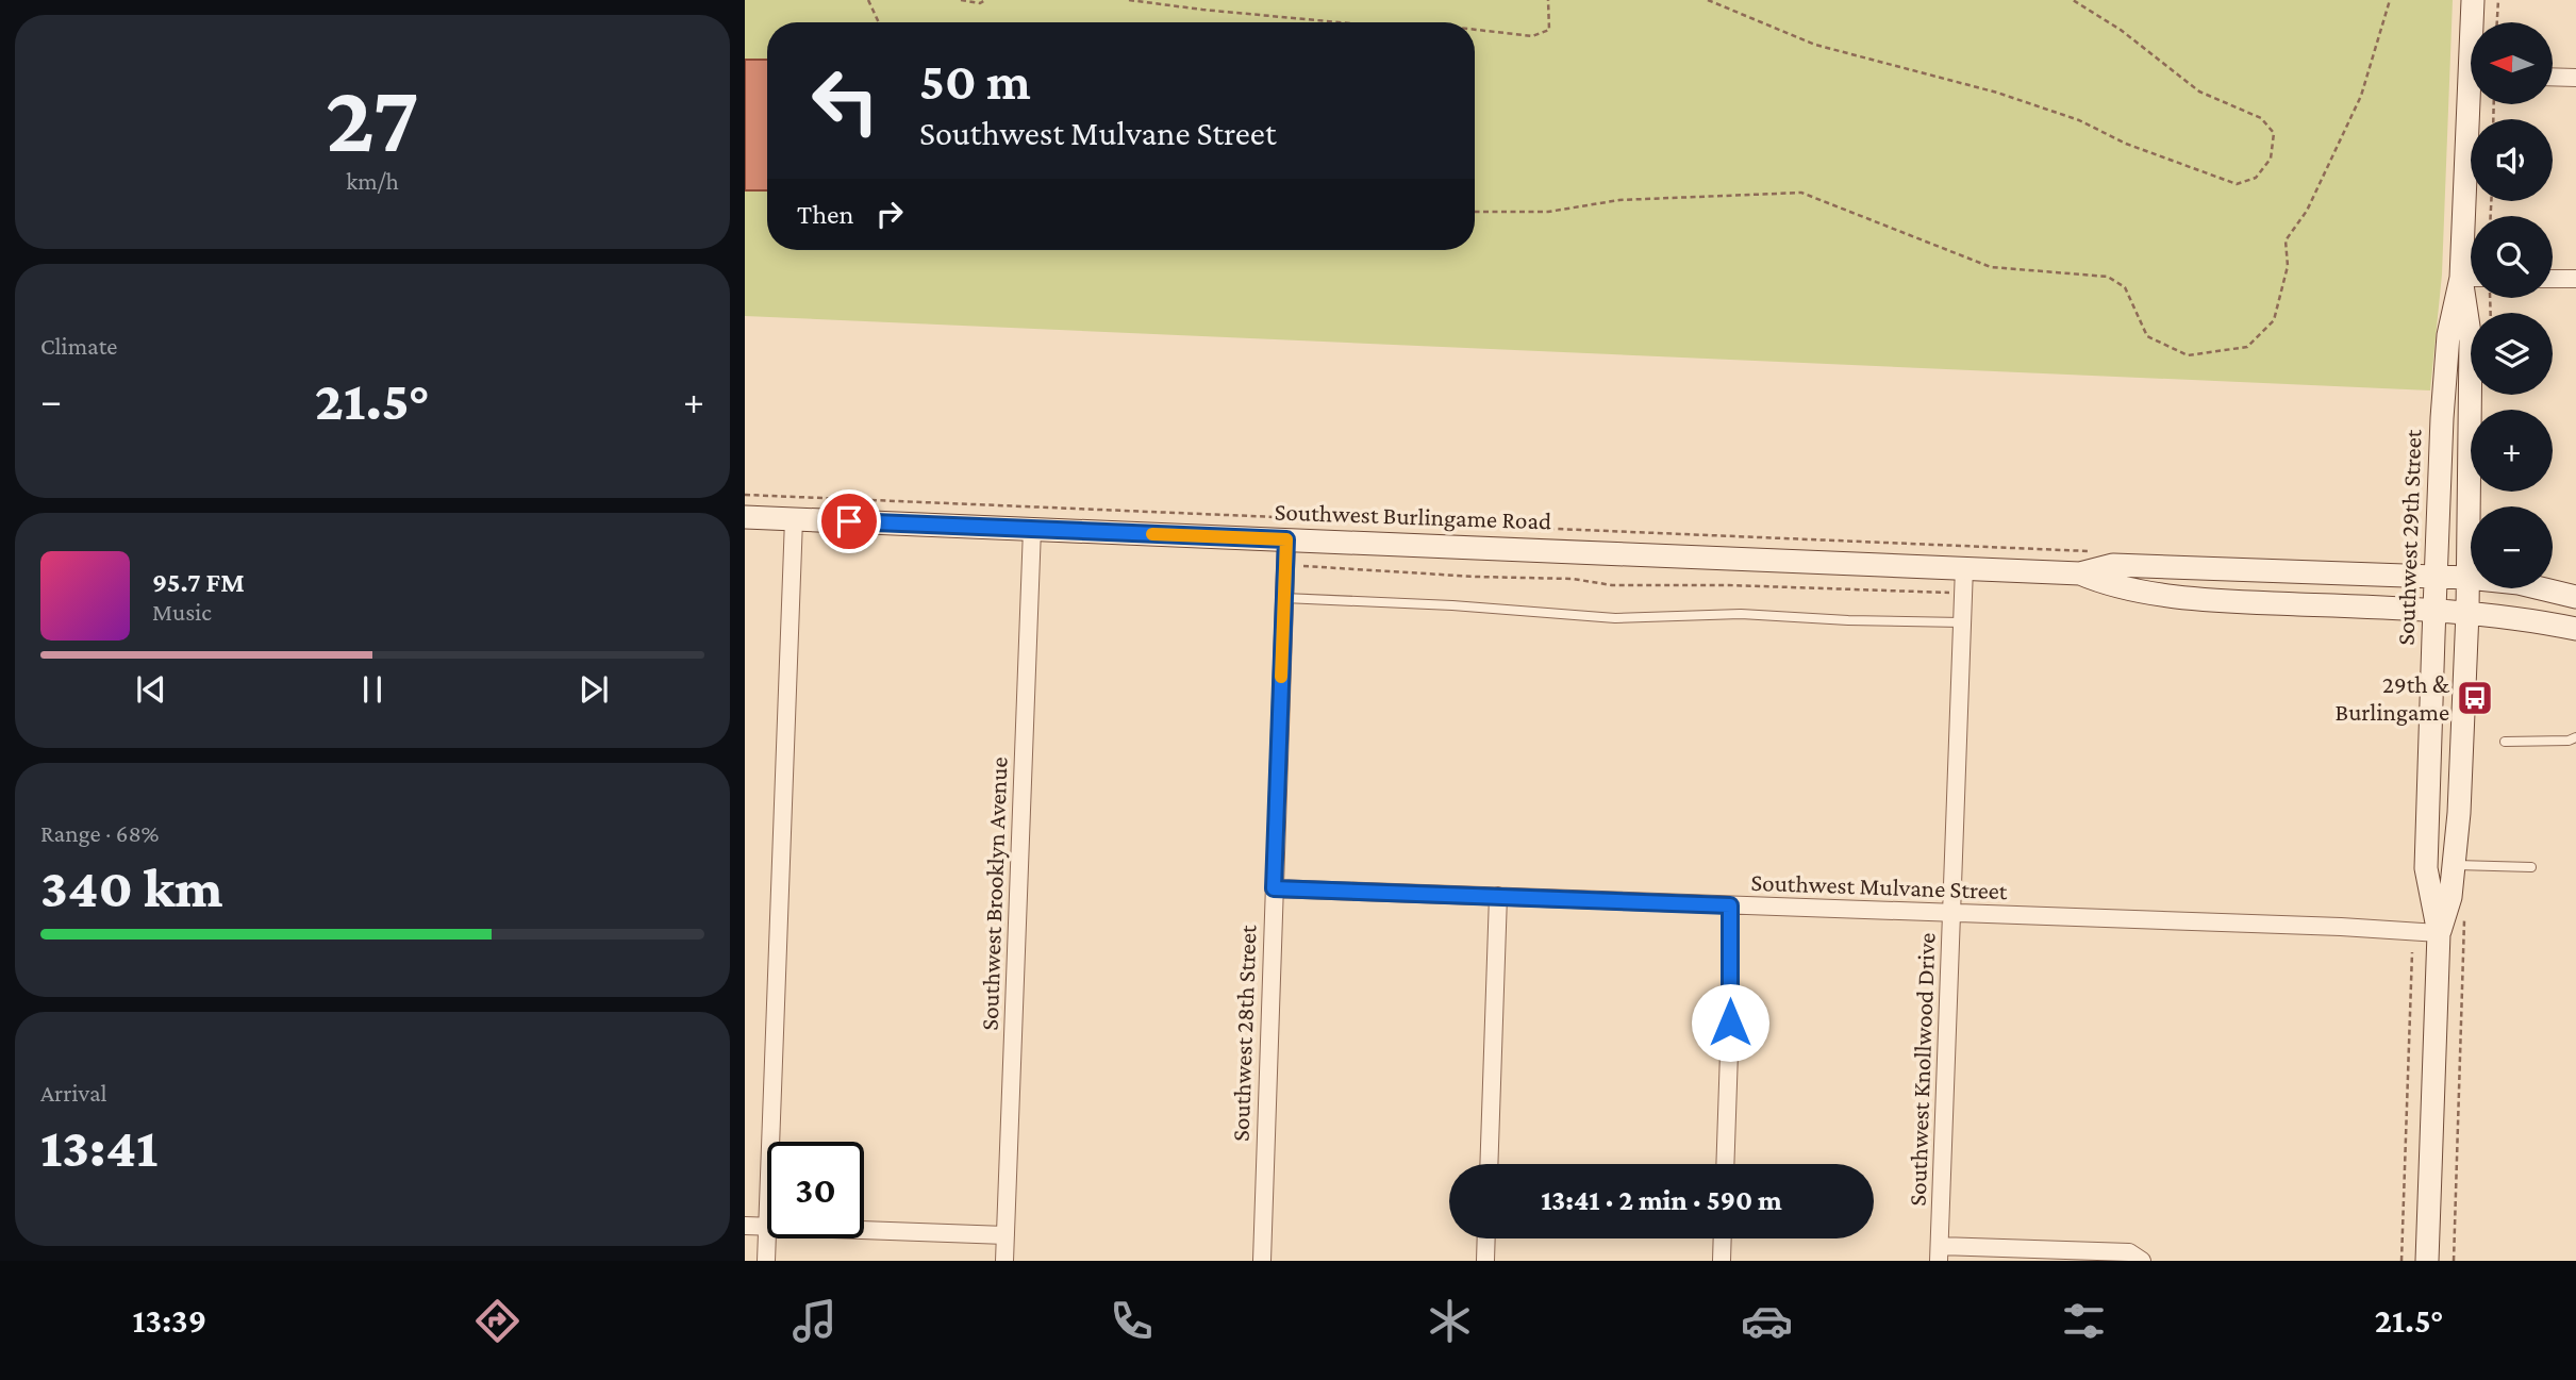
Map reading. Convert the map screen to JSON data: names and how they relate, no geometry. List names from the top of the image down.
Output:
{
  "streets": {
    "main road": ["Southwest Burlingame Road", "Southwest 29th Street"],
    "street": [
      "Southwest Mulvane Street",
      "Southwest Brooklyn Avenue",
      "Southwest 28th Street",
      "Southwest Knollwood Drive"
    ]
  },
  "crossings": [
    ["Southwest Burlingame Road", "Southwest 29th Street"],
    ["Southwest Burlingame Road", "Southwest Brooklyn Avenue"],
    ["Southwest Burlingame Road", "Southwest 28th Street"],
    ["Southwest Burlingame Road", "Southwest Knollwood Drive"],
    ["Southwest 29th Street", "Southwest Mulvane Street"],
    ["Southwest Mulvane Street", "Southwest 28th Street"],
    ["Southwest Mulvane Street", "Southwest Knollwood Drive"]
  ],
  "places": {
    "bus stop": ["29th & Burlingame"]
  },
  "north": "left",
  "page": {
    "tile": [
      ["27", "km/h"],
      "Climate",
      ["Range · 68%", "340 km"],
      ["Arrival", "13:41"]
    ],
    "map_buttons": ["+", "−"],
    "turn": ["50 m", "Southwest Mulvane Street"],
    "then": "Then",
    "heat": ["−", "21.5°", "+"],
    "song": ["95.7 FM", "Music"],
    "limit": "30",
    "trip": "13:41 · 2 min · 590 m",
    "tabs": ["13:39", "21.5°"]
  }
}
